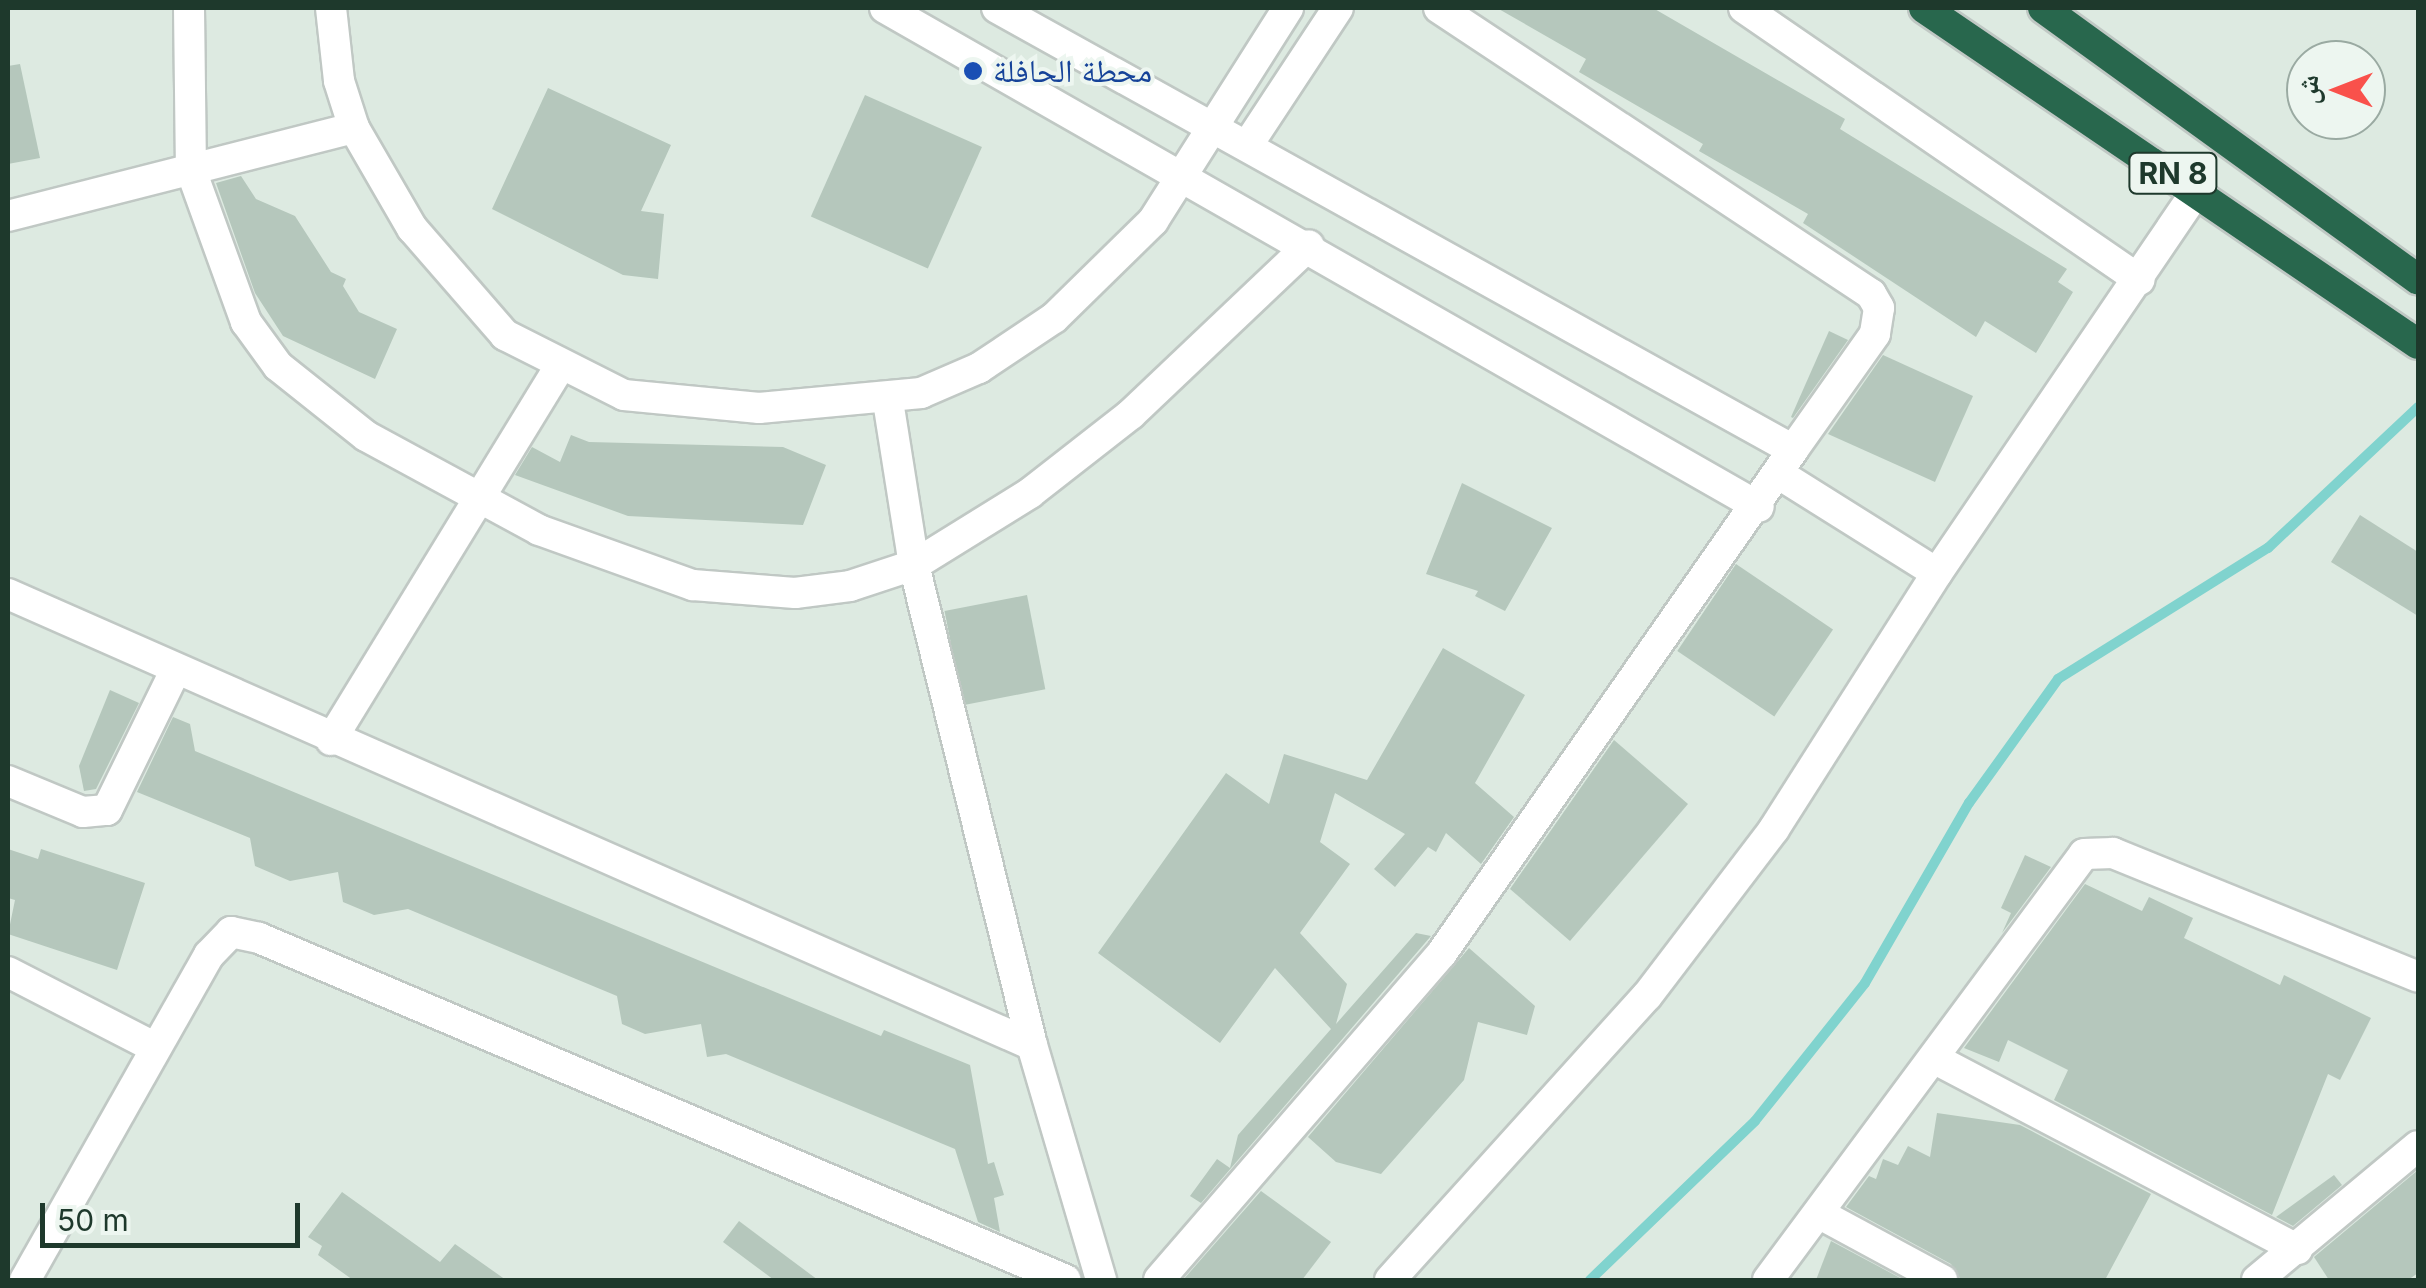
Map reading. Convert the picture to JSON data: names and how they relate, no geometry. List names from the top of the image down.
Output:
{
  "streets": {
    "highway": ["RN 8"]
  },
  "places": ["محطة الحافلة"],
  "scale_bar": "50 m",
  "north": "left"
}
